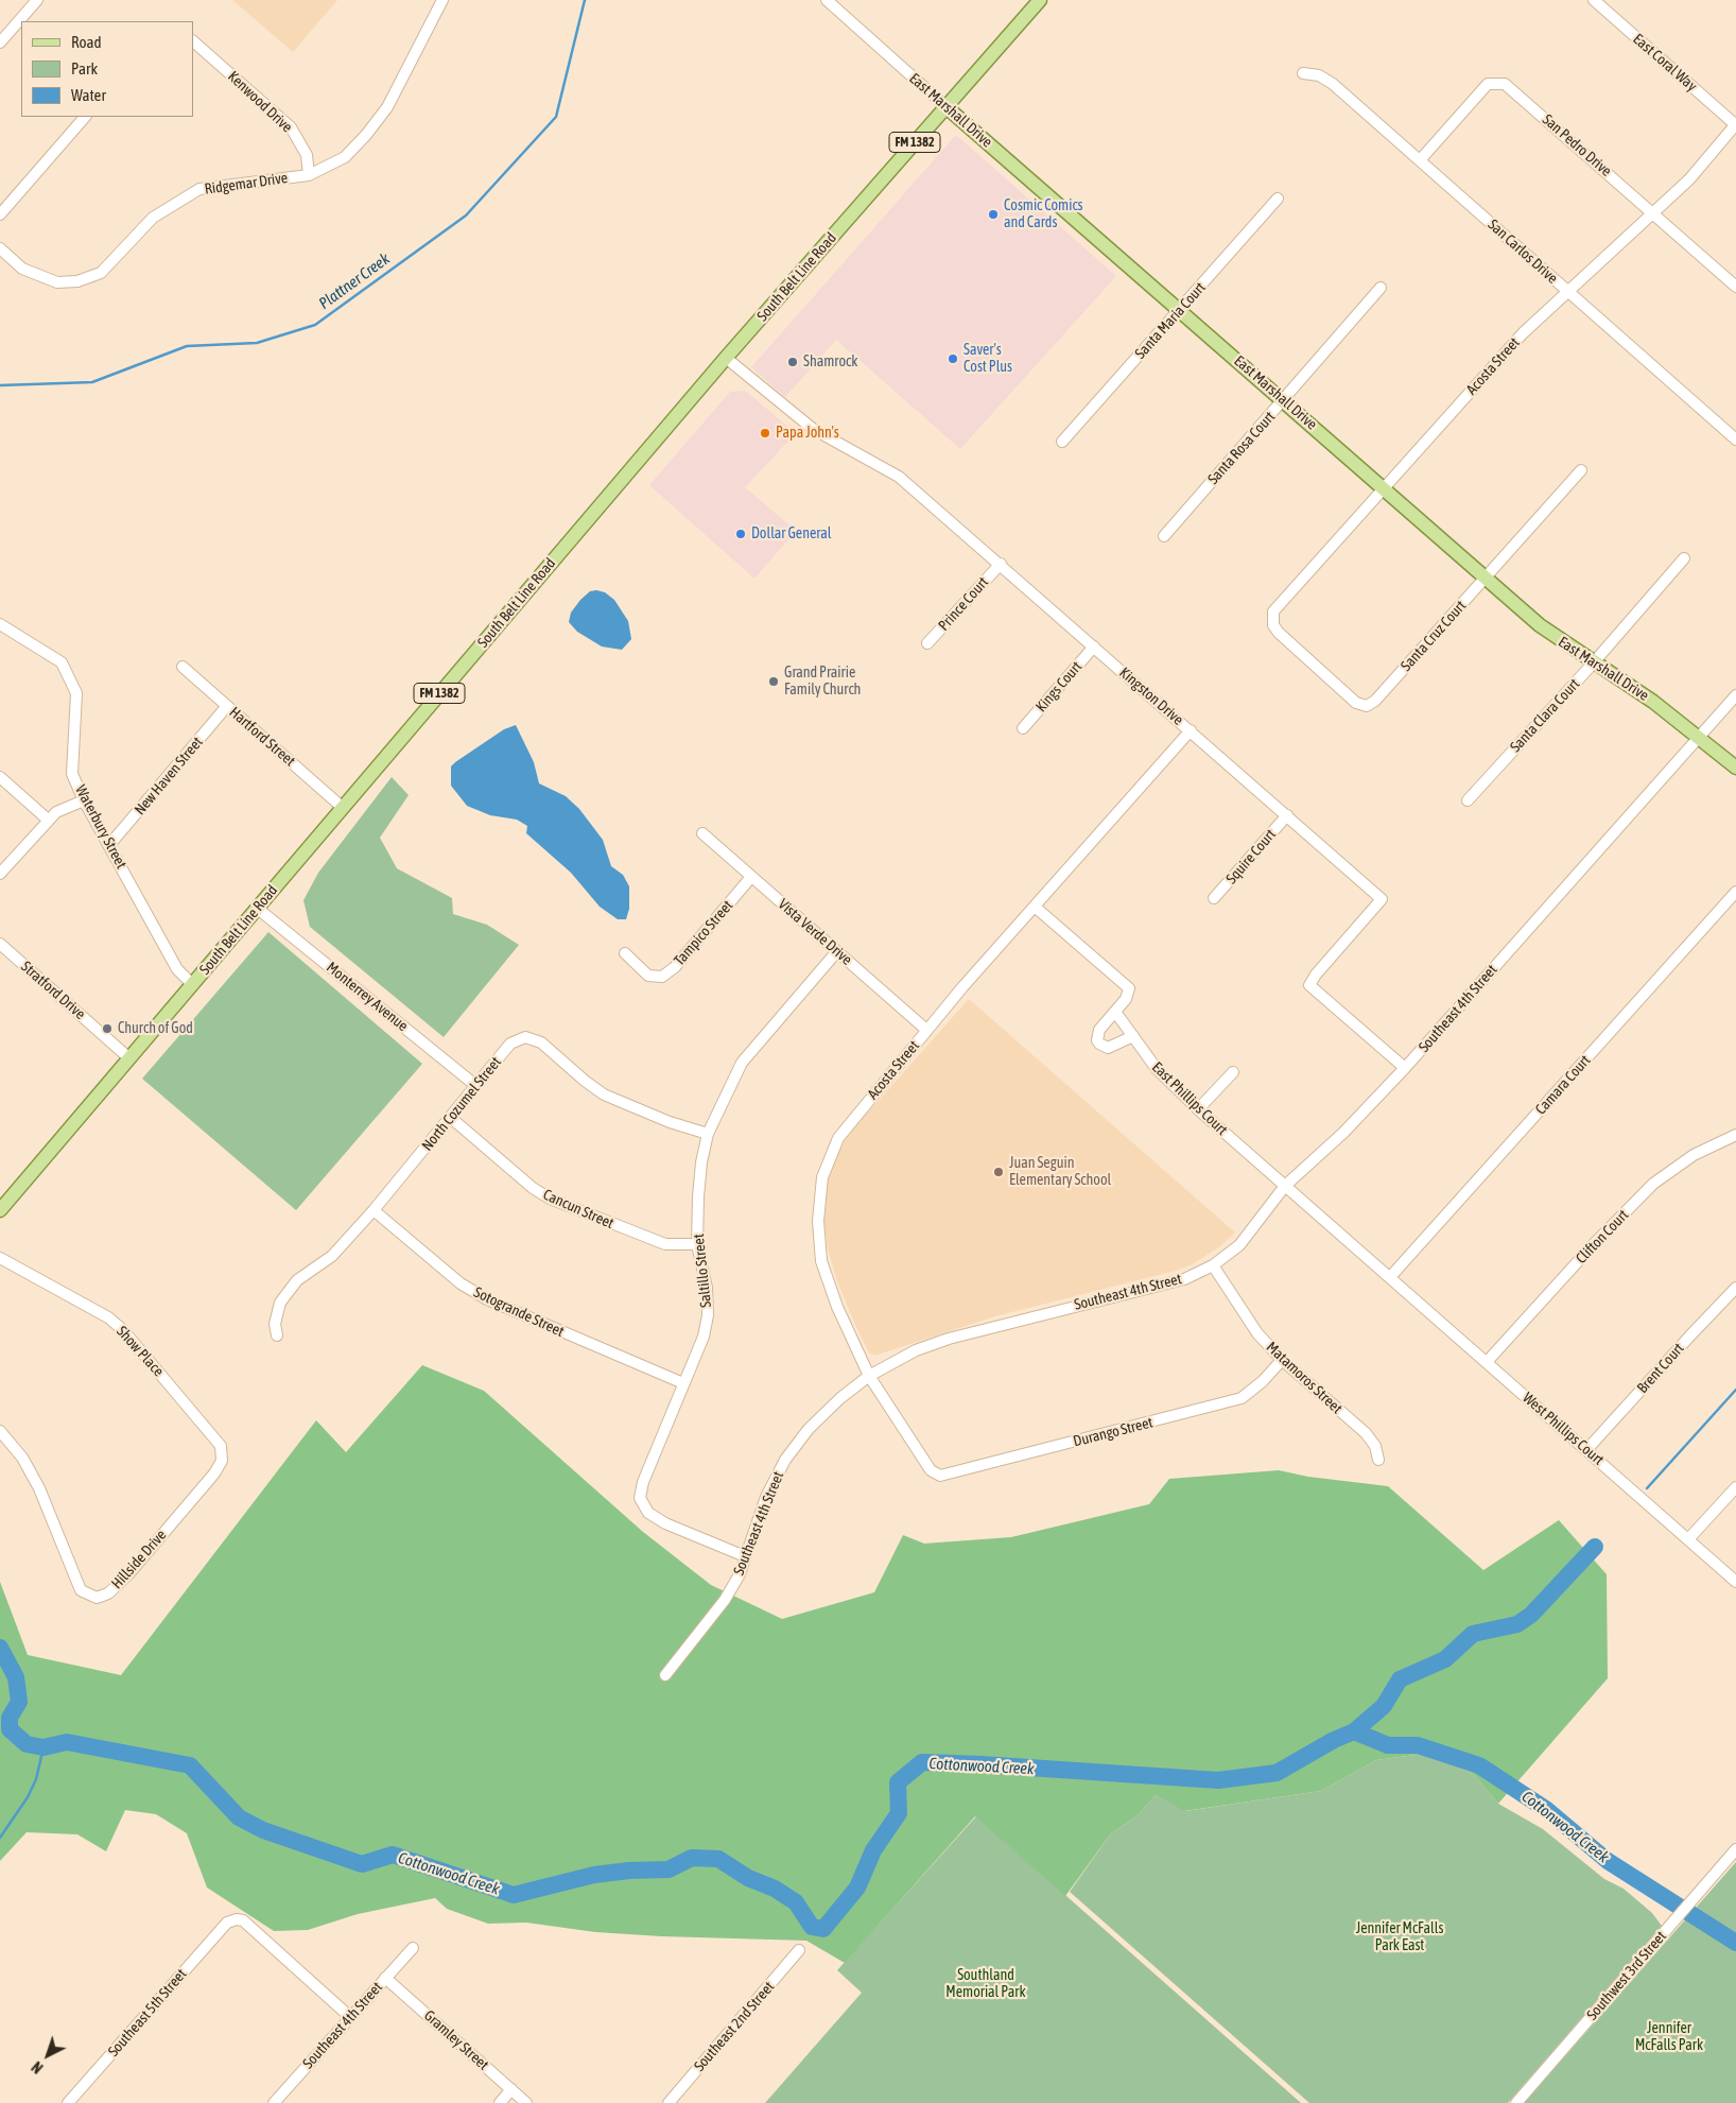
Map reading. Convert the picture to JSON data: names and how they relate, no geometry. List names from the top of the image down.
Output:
{
  "streets": {
    "main road": ["East Marshall Drive", "FM 1382", "South Belt Line Road"],
    "street": [
      "East Coral Way",
      "Kenwood Drive",
      "San Pedro Drive",
      "Ridgemar Drive",
      "San Carlos Drive",
      "Santa Maria Court",
      "Acosta Street",
      "Santa Rosa Court",
      "Prince Court",
      "Santa Cruz Court",
      "Kings Court",
      "Kingston Drive",
      "Santa Clara Court",
      "Hartford Street",
      "New Haven Street",
      "Waterbury Street",
      "Squire Court",
      "Vista Verde Drive",
      "Tampico Street",
      "Stratford Drive",
      "Monterrey Avenue",
      "Southeast 4th Street",
      "Camara Court",
      "East Phillips Court",
      "North Cozumel Street",
      "Cancun Street",
      "Clifton Court",
      "Saltillo Street",
      "Sotogrande Street",
      "Show Place",
      "Brent Court",
      "Matamoros Street",
      "West Phillips Court",
      "Durango Street",
      "Hillside Drive",
      "Southwest 3rd Street",
      "Southeast 5th Street",
      "Southeast 2nd Street",
      "Gramley Street"
    ]
  },
  "crossings": [
    ["East Coral Way", "Acosta Street"],
    ["Kenwood Drive", "Ridgemar Drive"],
    ["East Marshall Drive", "South Belt Line Road"],
    ["East Marshall Drive", "Santa Maria Court"],
    ["East Marshall Drive", "Acosta Street"],
    ["East Marshall Drive", "Santa Rosa Court"],
    ["East Marshall Drive", "Santa Cruz Court"],
    ["East Marshall Drive", "Santa Clara Court"],
    ["East Marshall Drive", "Southeast 4th Street"],
    ["San Pedro Drive", "San Carlos Drive"],
    ["San Pedro Drive", "Acosta Street"],
    ["San Carlos Drive", "Acosta Street"],
    ["South Belt Line Road", "Kingston Drive"],
    ["South Belt Line Road", "Hartford Street"],
    ["South Belt Line Road", "Waterbury Street"],
    ["South Belt Line Road", "Stratford Drive"],
    ["South Belt Line Road", "Monterrey Avenue"],
    ["Acosta Street", "Santa Cruz Court"],
    ["Acosta Street", "Kingston Drive"],
    ["Acosta Street", "Vista Verde Drive"],
    ["Acosta Street", "Southeast 4th Street"],
    ["Acosta Street", "Durango Street"],
    ["Prince Court", "Kingston Drive"],
    ["Kings Court", "Kingston Drive"],
    ["Kingston Drive", "Squire Court"],
    ["Kingston Drive", "Southeast 4th Street"],
    ["Hartford Street", "New Haven Street"],
    ["New Haven Street", "Waterbury Street"],
    ["Vista Verde Drive", "Tampico Street"],
    ["Vista Verde Drive", "Saltillo Street"],
    ["Monterrey Avenue", "North Cozumel Street"],
    ["Southeast 4th Street", "East Phillips Court"],
    ["Southeast 4th Street", "Saltillo Street"],
    ["Southeast 4th Street", "Matamoros Street"],
    ["Southeast 4th Street", "Southeast 5th Street"],
    ["Southeast 4th Street", "Gramley Street"],
    ["Camara Court", "East Phillips Court"],
    ["Camara Court", "West Phillips Court"],
    ["East Phillips Court", "West Phillips Court"],
    ["North Cozumel Street", "Cancun Street"],
    ["North Cozumel Street", "Saltillo Street"],
    ["North Cozumel Street", "Sotogrande Street"],
    ["Cancun Street", "Saltillo Street"],
    ["Clifton Court", "West Phillips Court"],
    ["Saltillo Street", "Sotogrande Street"],
    ["Show Place", "Hillside Drive"],
    ["Brent Court", "West Phillips Court"],
    ["Matamoros Street", "Durango Street"]
  ],
  "water": ["Plattner Creek", "Cottonwood Creek"],
  "parks": ["Jennifer McFalls Park East", "Southland Memorial Park", "Jennifer McFalls Park"],
  "places": [
    "Cosmic Comics and Cards",
    "Saver's Cost Plus",
    "Shamrock",
    "Papa John's",
    "Dollar General",
    "Grand Prairie Family Church",
    "Church of God",
    "Juan Seguin Elementary School"
  ],
  "legend": ["Road", "Park", "Water"],
  "north": "bottom left"
}
